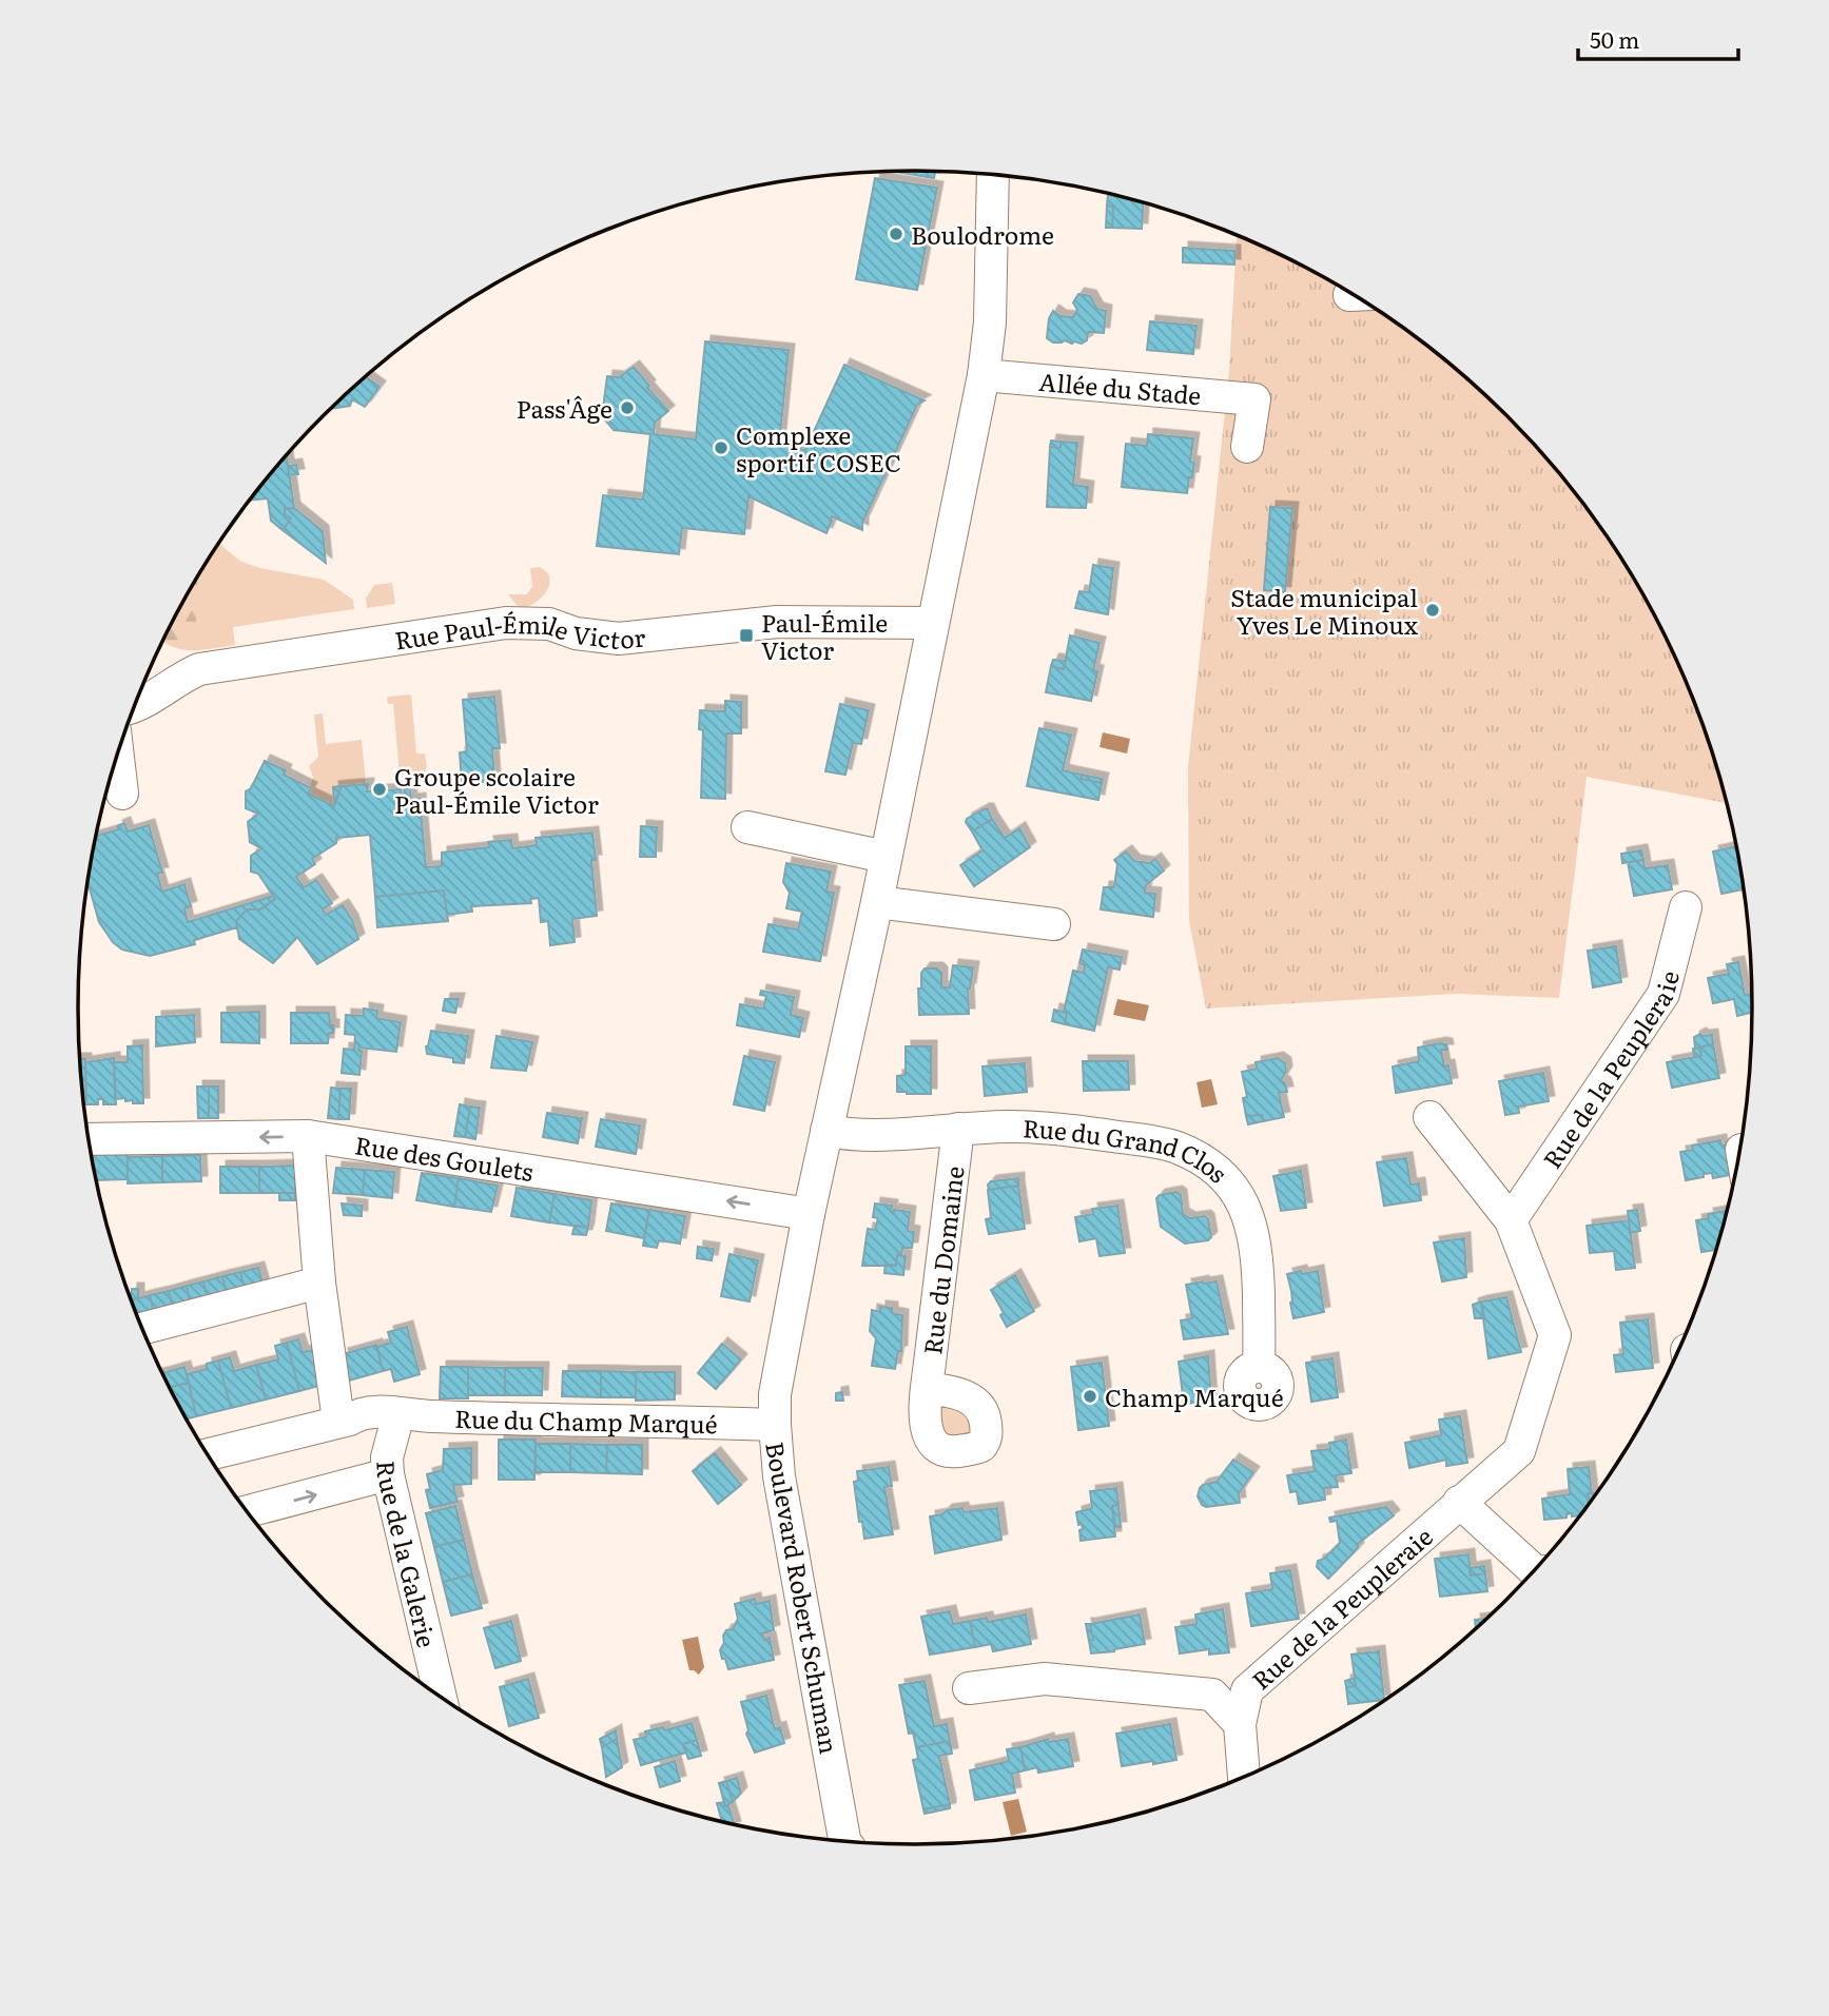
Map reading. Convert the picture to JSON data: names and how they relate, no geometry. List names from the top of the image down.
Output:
{
  "streets": {
    "street": [
      "Allée du Stade",
      "Rue Paul-Émile Victor",
      "Rue de la Peupleraie",
      "Rue des Goulets",
      "Rue du Grand Clos",
      "Rue du Domaine",
      "Rue du Champ Marqué",
      "Rue de la Galerie",
      "Boulevard Robert Schuman"
    ]
  },
  "crossings": [
    ["Allée du Stade", "Boulevard Robert Schuman"],
    ["Rue Paul-Émile Victor", "Boulevard Robert Schuman"],
    ["Rue des Goulets", "Boulevard Robert Schuman"],
    ["Rue du Grand Clos", "Rue du Domaine"],
    ["Rue du Grand Clos", "Boulevard Robert Schuman"],
    ["Rue du Champ Marqué", "Rue de la Galerie"],
    ["Rue du Champ Marqué", "Boulevard Robert Schuman"]
  ],
  "one_way": ["Rue des Goulets"],
  "places": {
    "other": [
      "Boulodrome",
      "Pass'Âge",
      "Complexe sportif COSEC",
      "Stade municipal Yves Le Minoux",
      "Groupe scolaire Paul-Émile Victor",
      "Champ Marqué"
    ],
    "transit": ["Paul-Émile Victor"]
  },
  "scale_bar": "50 m"
}
